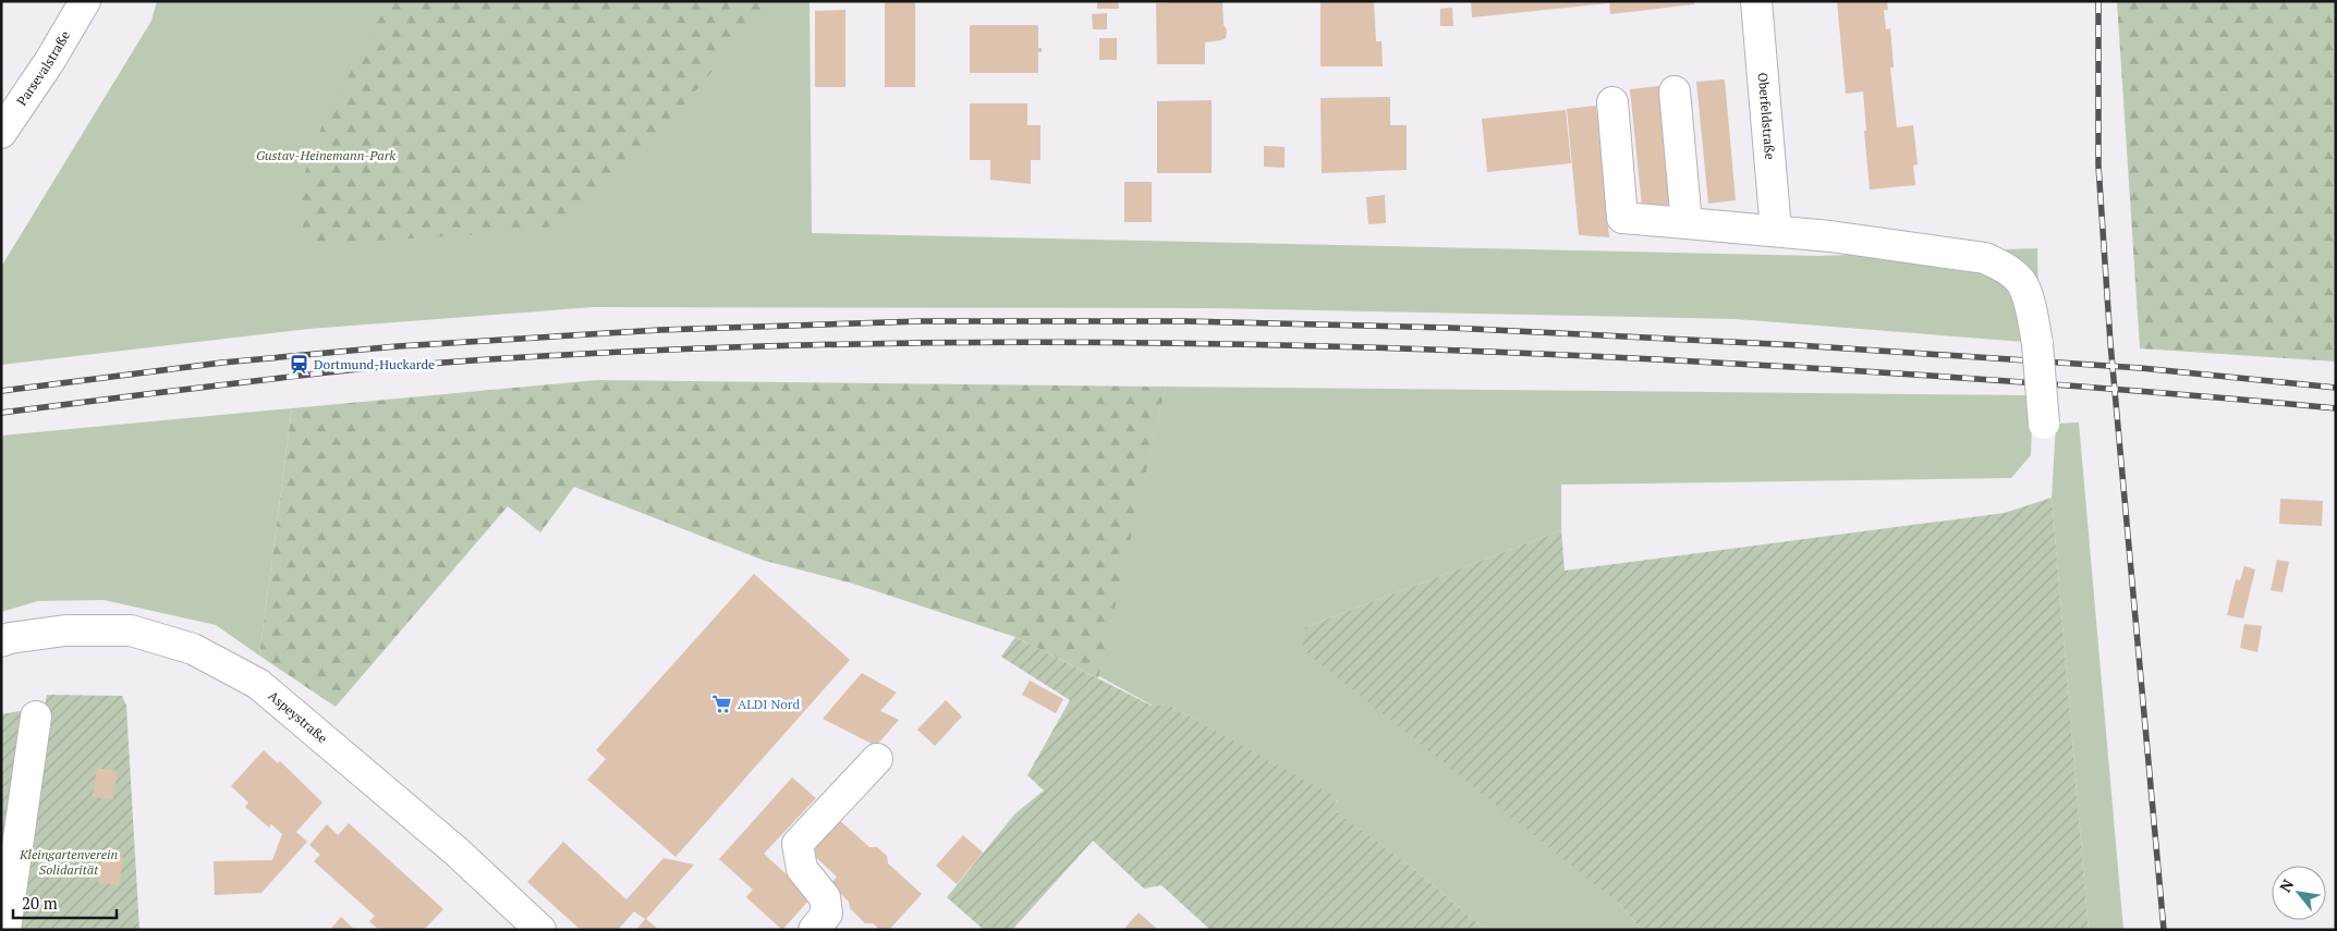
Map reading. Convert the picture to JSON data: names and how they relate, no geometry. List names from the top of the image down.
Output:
{
  "streets": {
    "street": ["Parsevalstraße", "Oberfeldstraße", "Aspeystraße"]
  },
  "parks": ["Gustav-Heinemann-Park", "Kleingartenverein Solidarität"],
  "places": {
    "station": ["Dortmund-Huckarde"],
    "supermarket": ["ALDI Nord"]
  },
  "scale_bar": "20 m",
  "north": "top left"
}
